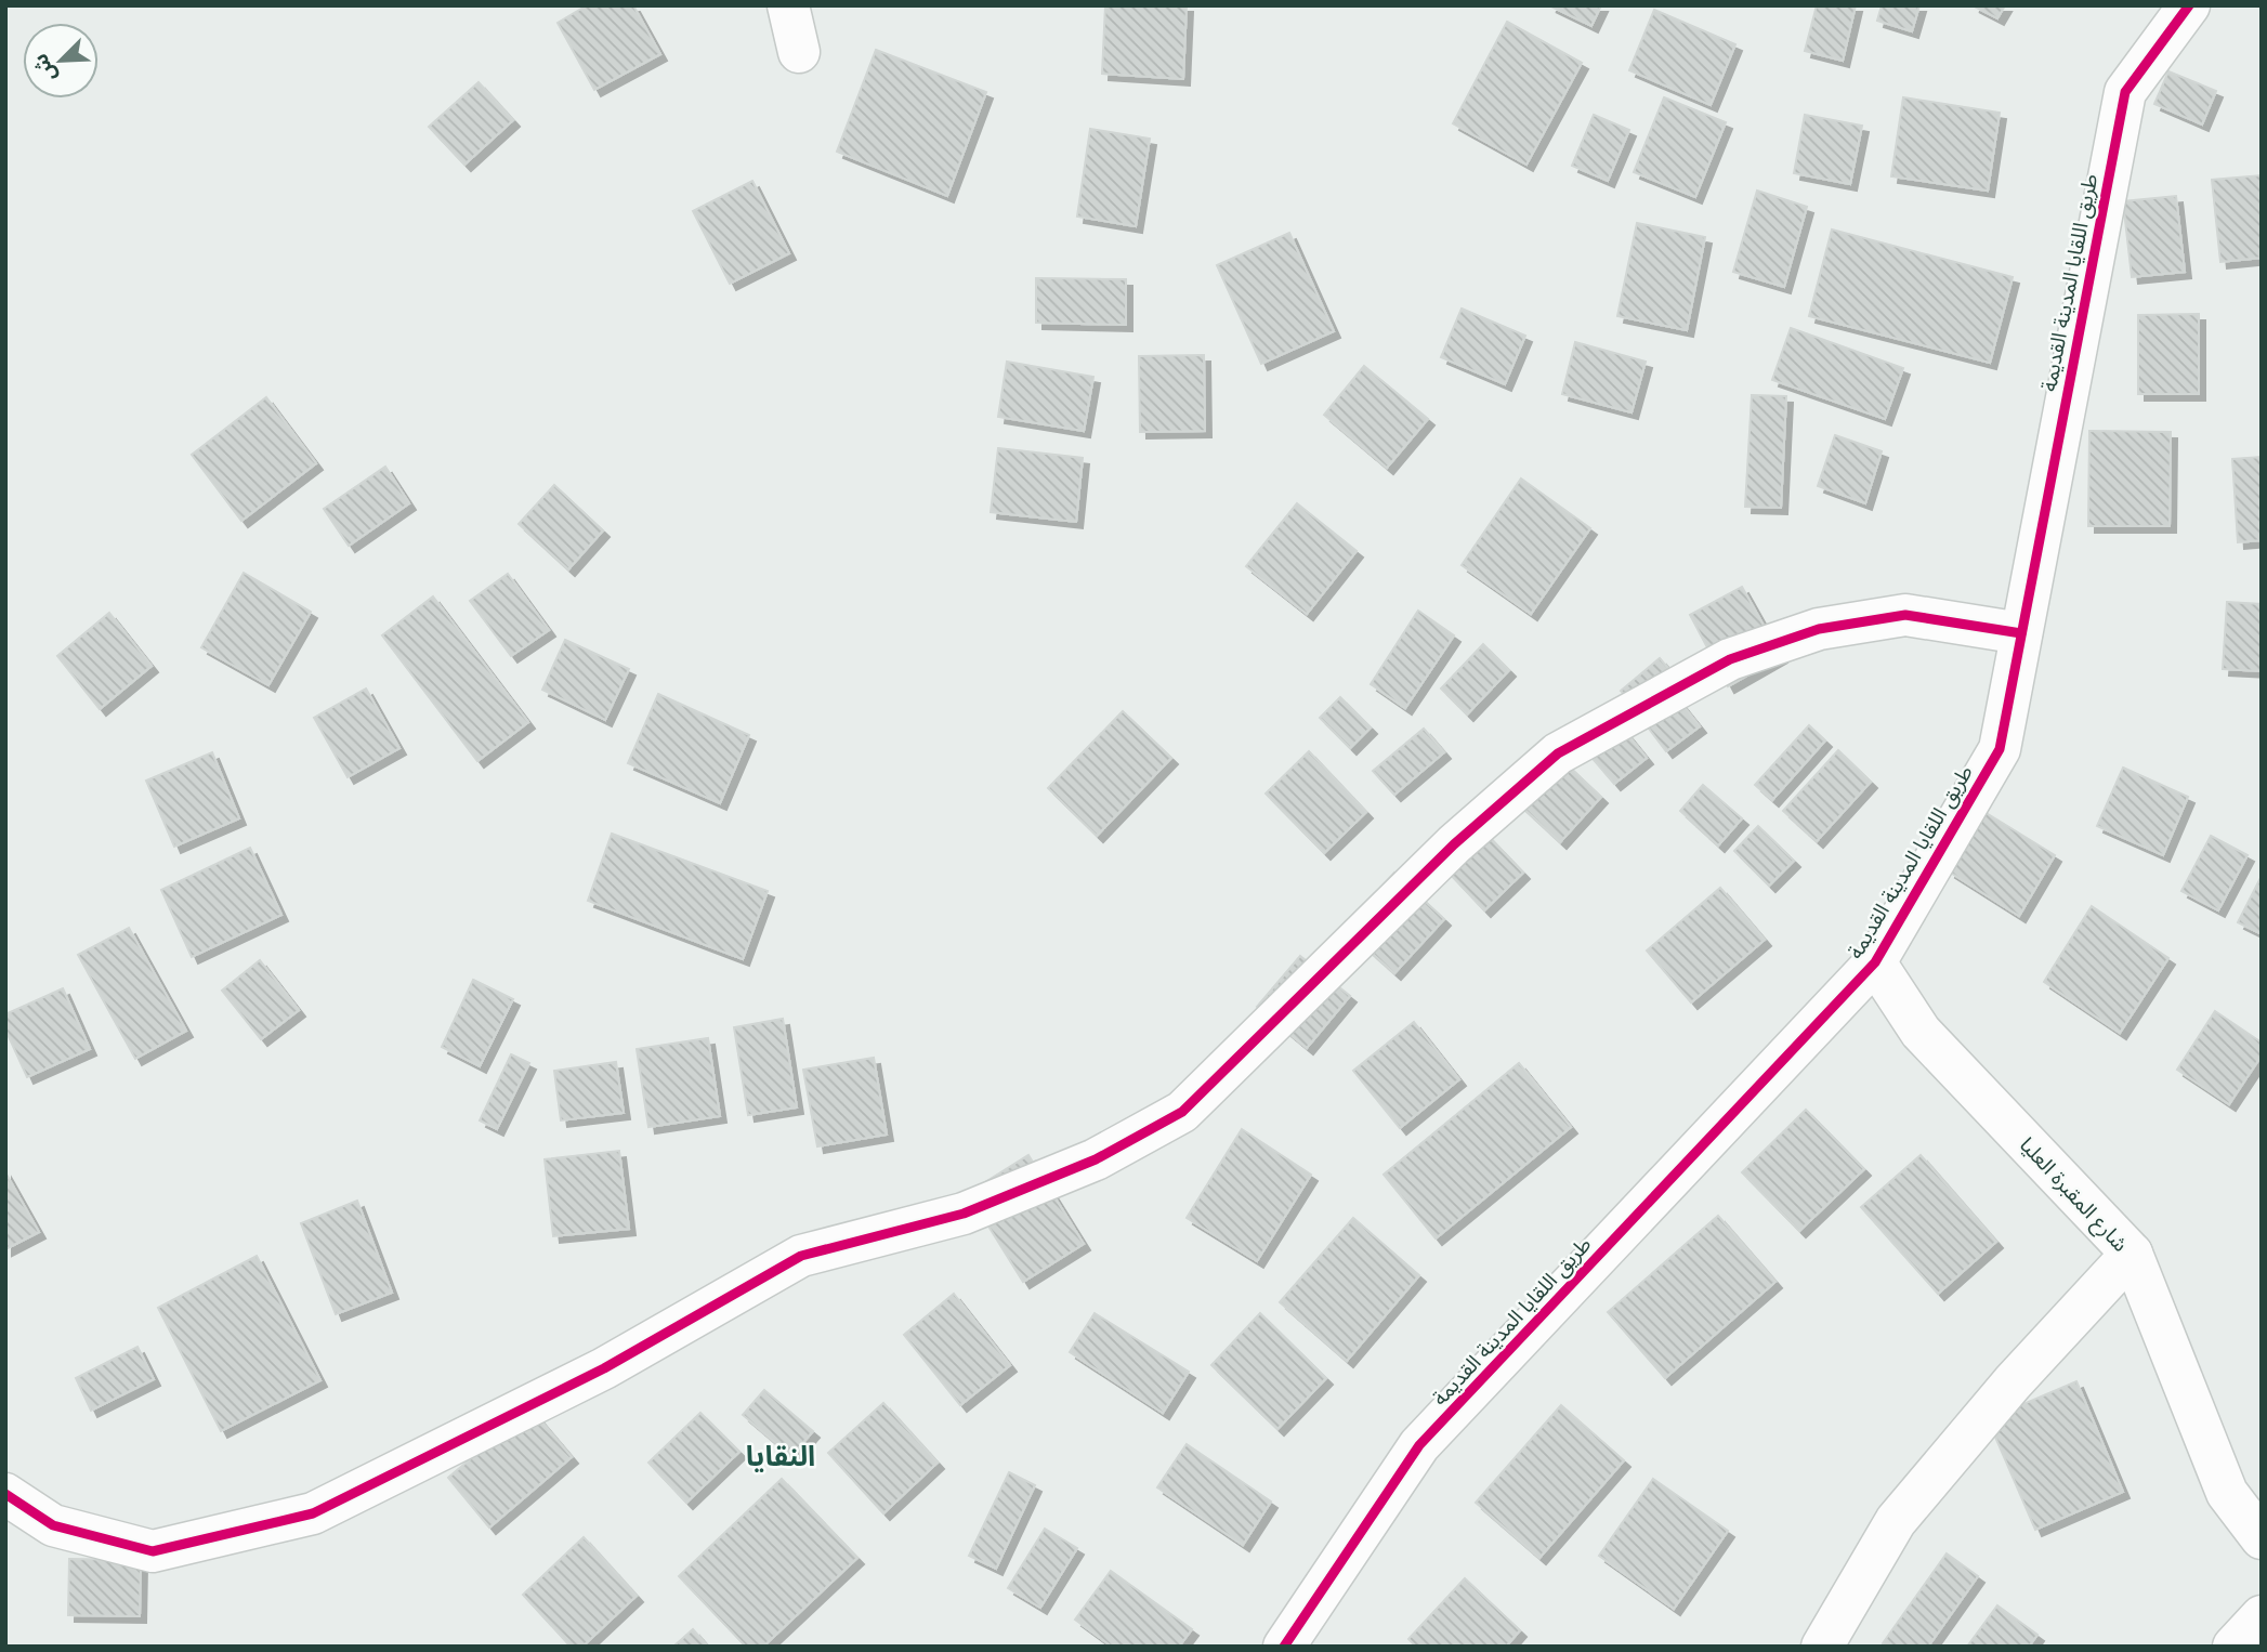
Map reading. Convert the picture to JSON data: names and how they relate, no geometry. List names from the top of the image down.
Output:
{
  "streets": {
    "street": ["طريق اللقايا المدينة القديمة", "شارع المقبرة العليا"]
  },
  "crossings": [
    ["طريق اللقايا المدينة القديمة", "شارع المقبرة العليا"]
  ],
  "districts": ["النقايا"],
  "north": "bottom left"
}
